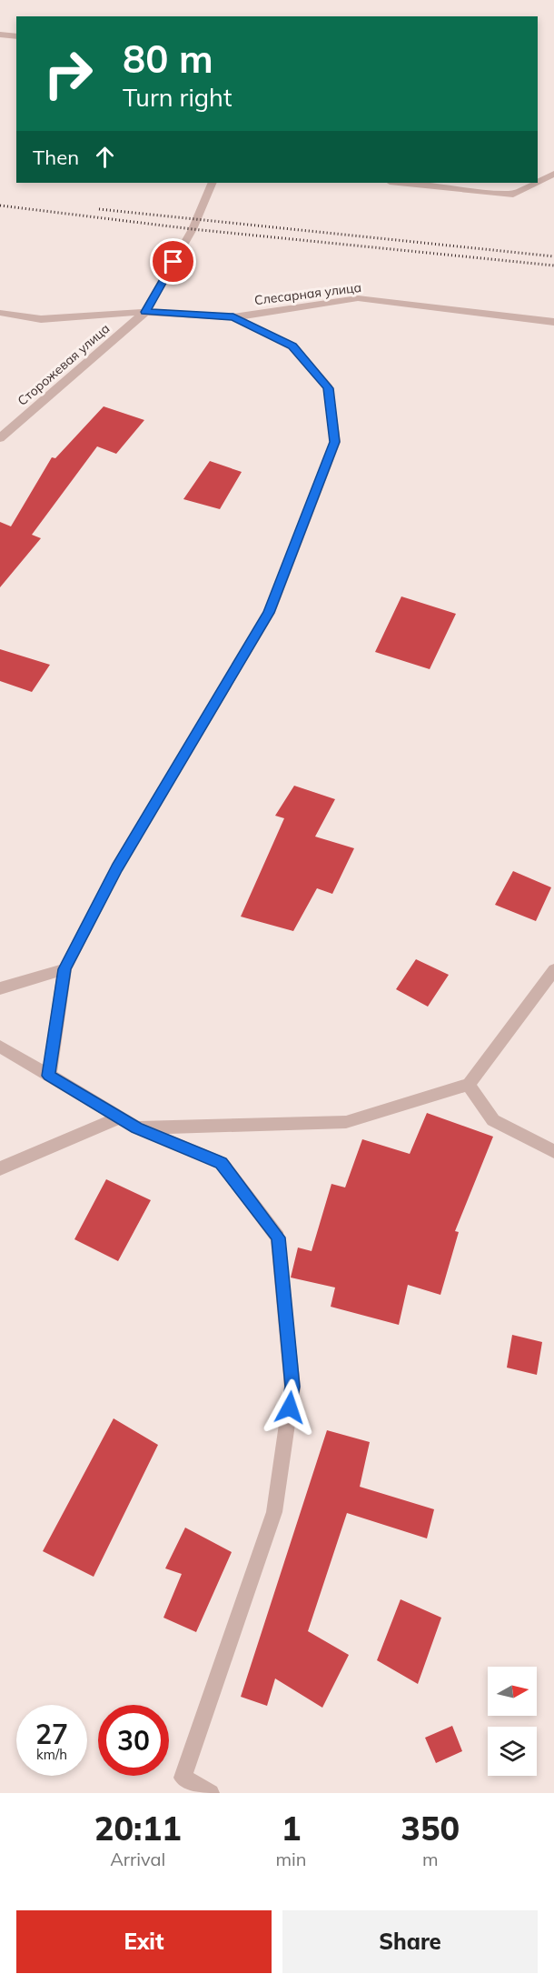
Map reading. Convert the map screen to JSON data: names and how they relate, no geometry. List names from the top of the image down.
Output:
{
  "streets": {
    "street": ["Слесарная улица", "Сторожевая улица"]
  },
  "crossings": [
    ["Слесарная улица", "Сторожевая улица"]
  ],
  "north": "right",
  "page": {
    "turn": ["80 m", "Turn right"],
    "then": "Then",
    "speed": "27 km/h",
    "limit": "30",
    "eta": [
      "20:11",
      "Arrival",
      "1",
      "min",
      "350",
      "m"
    ],
    "buttons": ["Exit", "Share"]
  }
}
